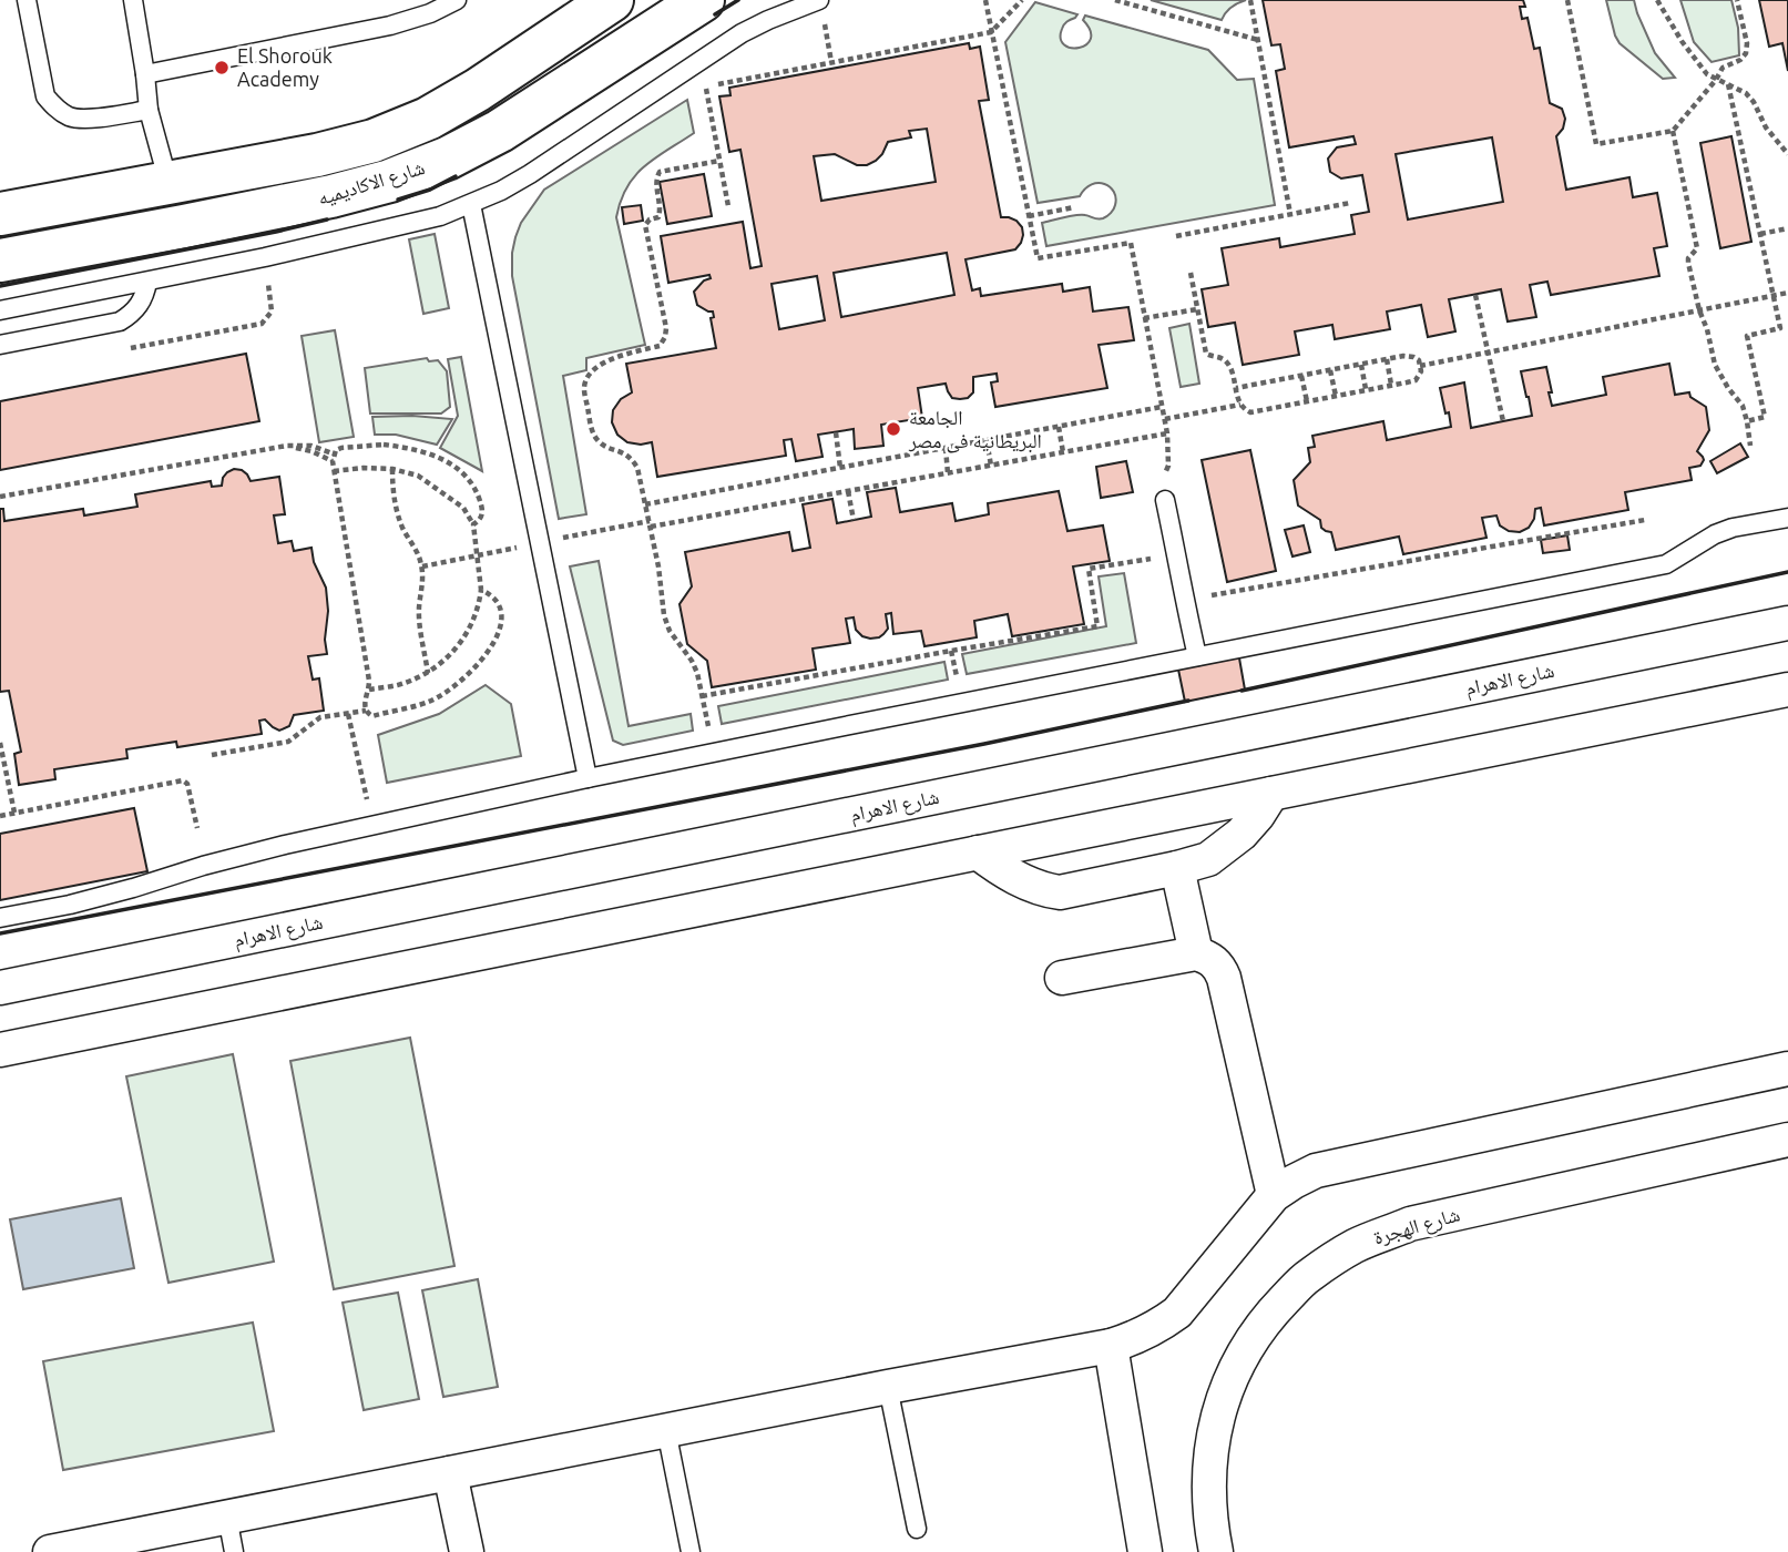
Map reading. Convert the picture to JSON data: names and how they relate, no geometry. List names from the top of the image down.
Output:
{
  "streets": {
    "street": ["شارع الاكاديميه", "شارع الاهرام", "شارع الهجرة"]
  },
  "places": ["El Shorouk Academy", "الجامعة البريطانية فى مصر"]
}
